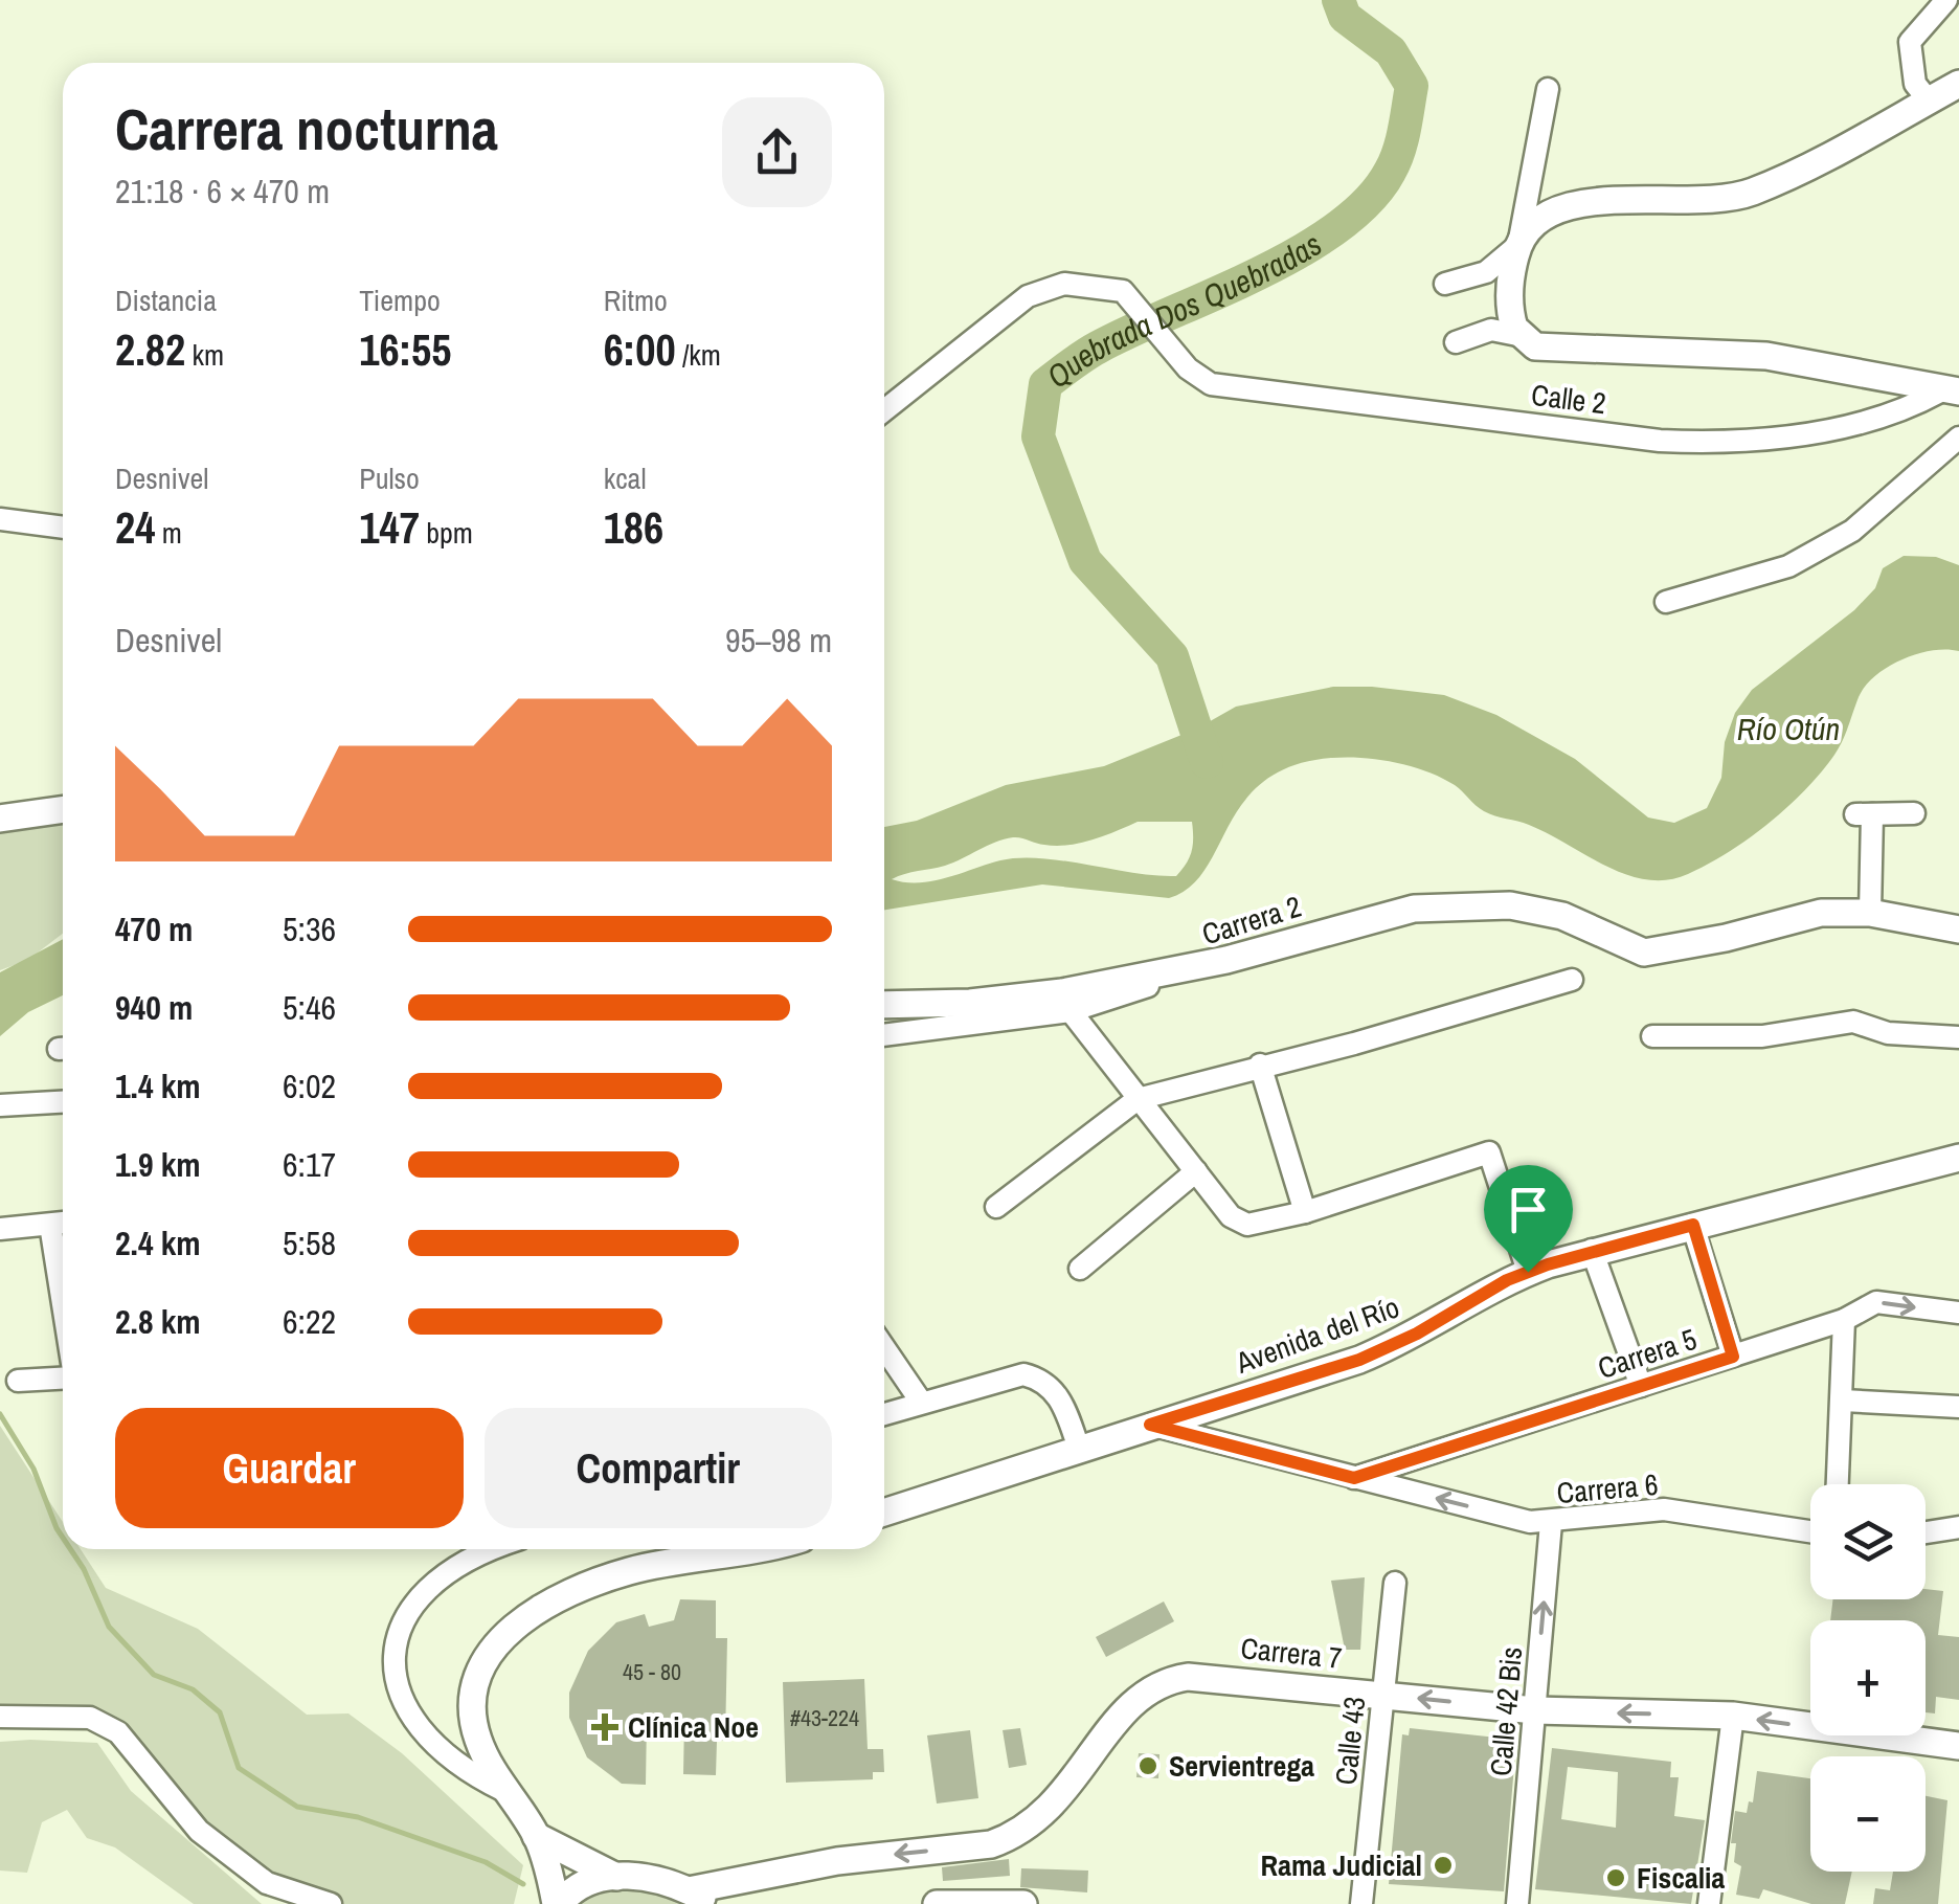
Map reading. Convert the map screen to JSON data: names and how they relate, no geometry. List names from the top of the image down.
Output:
{
  "streets": {
    "main road": ["Carrera 2", "Avenida del Río", "Carrera 7"],
    "street": [
      "Calle 2",
      "Carrera 5",
      "Carrera 6",
      "Calle 42 Bis",
      "Calle 43"
    ]
  },
  "crossings": [
    ["Avenida del Río", "Carrera 6"],
    ["Carrera 5", "Carrera 6"],
    ["Carrera 6", "Calle 42 Bis"],
    ["Carrera 7", "Calle 42 Bis"],
    ["Carrera 7", "Calle 43"]
  ],
  "one_way": ["Carrera 7", "Calle 42 Bis"],
  "water": ["Quebrada Dos Quebradas", "Río Otún"],
  "places": {
    "health": ["Clínica Noe"],
    "other": ["Servientrega", "Rama Judicial", "Fiscalia"]
  },
  "house_numbers": ["45 - 80", "#43-224"],
  "page": {
    "heading": ["Carrera nocturna", "21:18 · 6 × 470 m"],
    "stats": [
      ["Distancia", "2.82 km"],
      ["Tiempo", "16:55"],
      ["Ritmo", "6:00 /km"],
      ["Desnivel", "24 m"],
      ["Pulso", "147 bpm"],
      ["kcal", "186"]
    ],
    "chart": ["Desnivel", "95–98 m"],
    "list": [
      {
        "name": "470 m",
        "note": "5:36"
      },
      {
        "name": "940 m",
        "note": "5:46"
      },
      {
        "name": "1.4 km",
        "note": "6:02"
      },
      {
        "name": "1.9 km",
        "note": "6:17"
      },
      {
        "name": "2.4 km",
        "note": "5:58"
      },
      {
        "name": "2.8 km",
        "note": "6:22"
      }
    ],
    "buttons": ["Guardar", "Compartir"],
    "map_buttons": ["+", "−"]
  }
}
